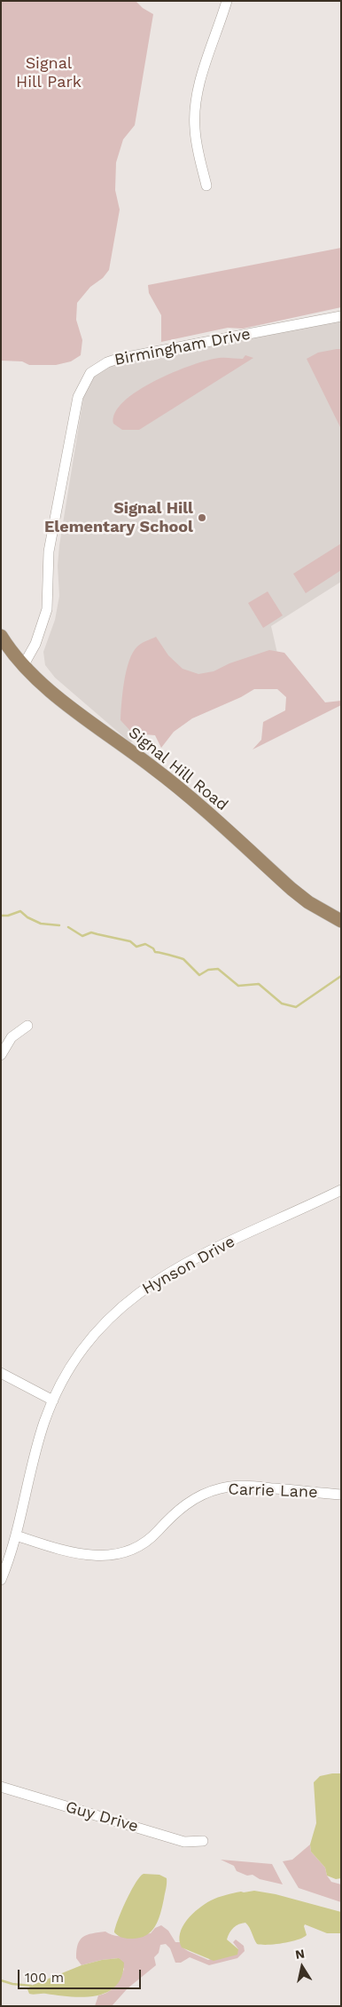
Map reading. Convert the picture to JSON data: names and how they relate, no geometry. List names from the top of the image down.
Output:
{
  "streets": {
    "main road": ["Signal Hill Road"],
    "street": [
      "Birmingham Drive",
      "Hynson Drive",
      "Carrie Lane",
      "Guy Drive"
    ]
  },
  "crossings": [
    ["Birmingham Drive", "Signal Hill Road"],
    ["Hynson Drive", "Carrie Lane"]
  ],
  "parks": ["Signal Hill Park"],
  "places": ["Signal Hill Elementary School"],
  "scale_bar": "100 m",
  "north": "top"
}
